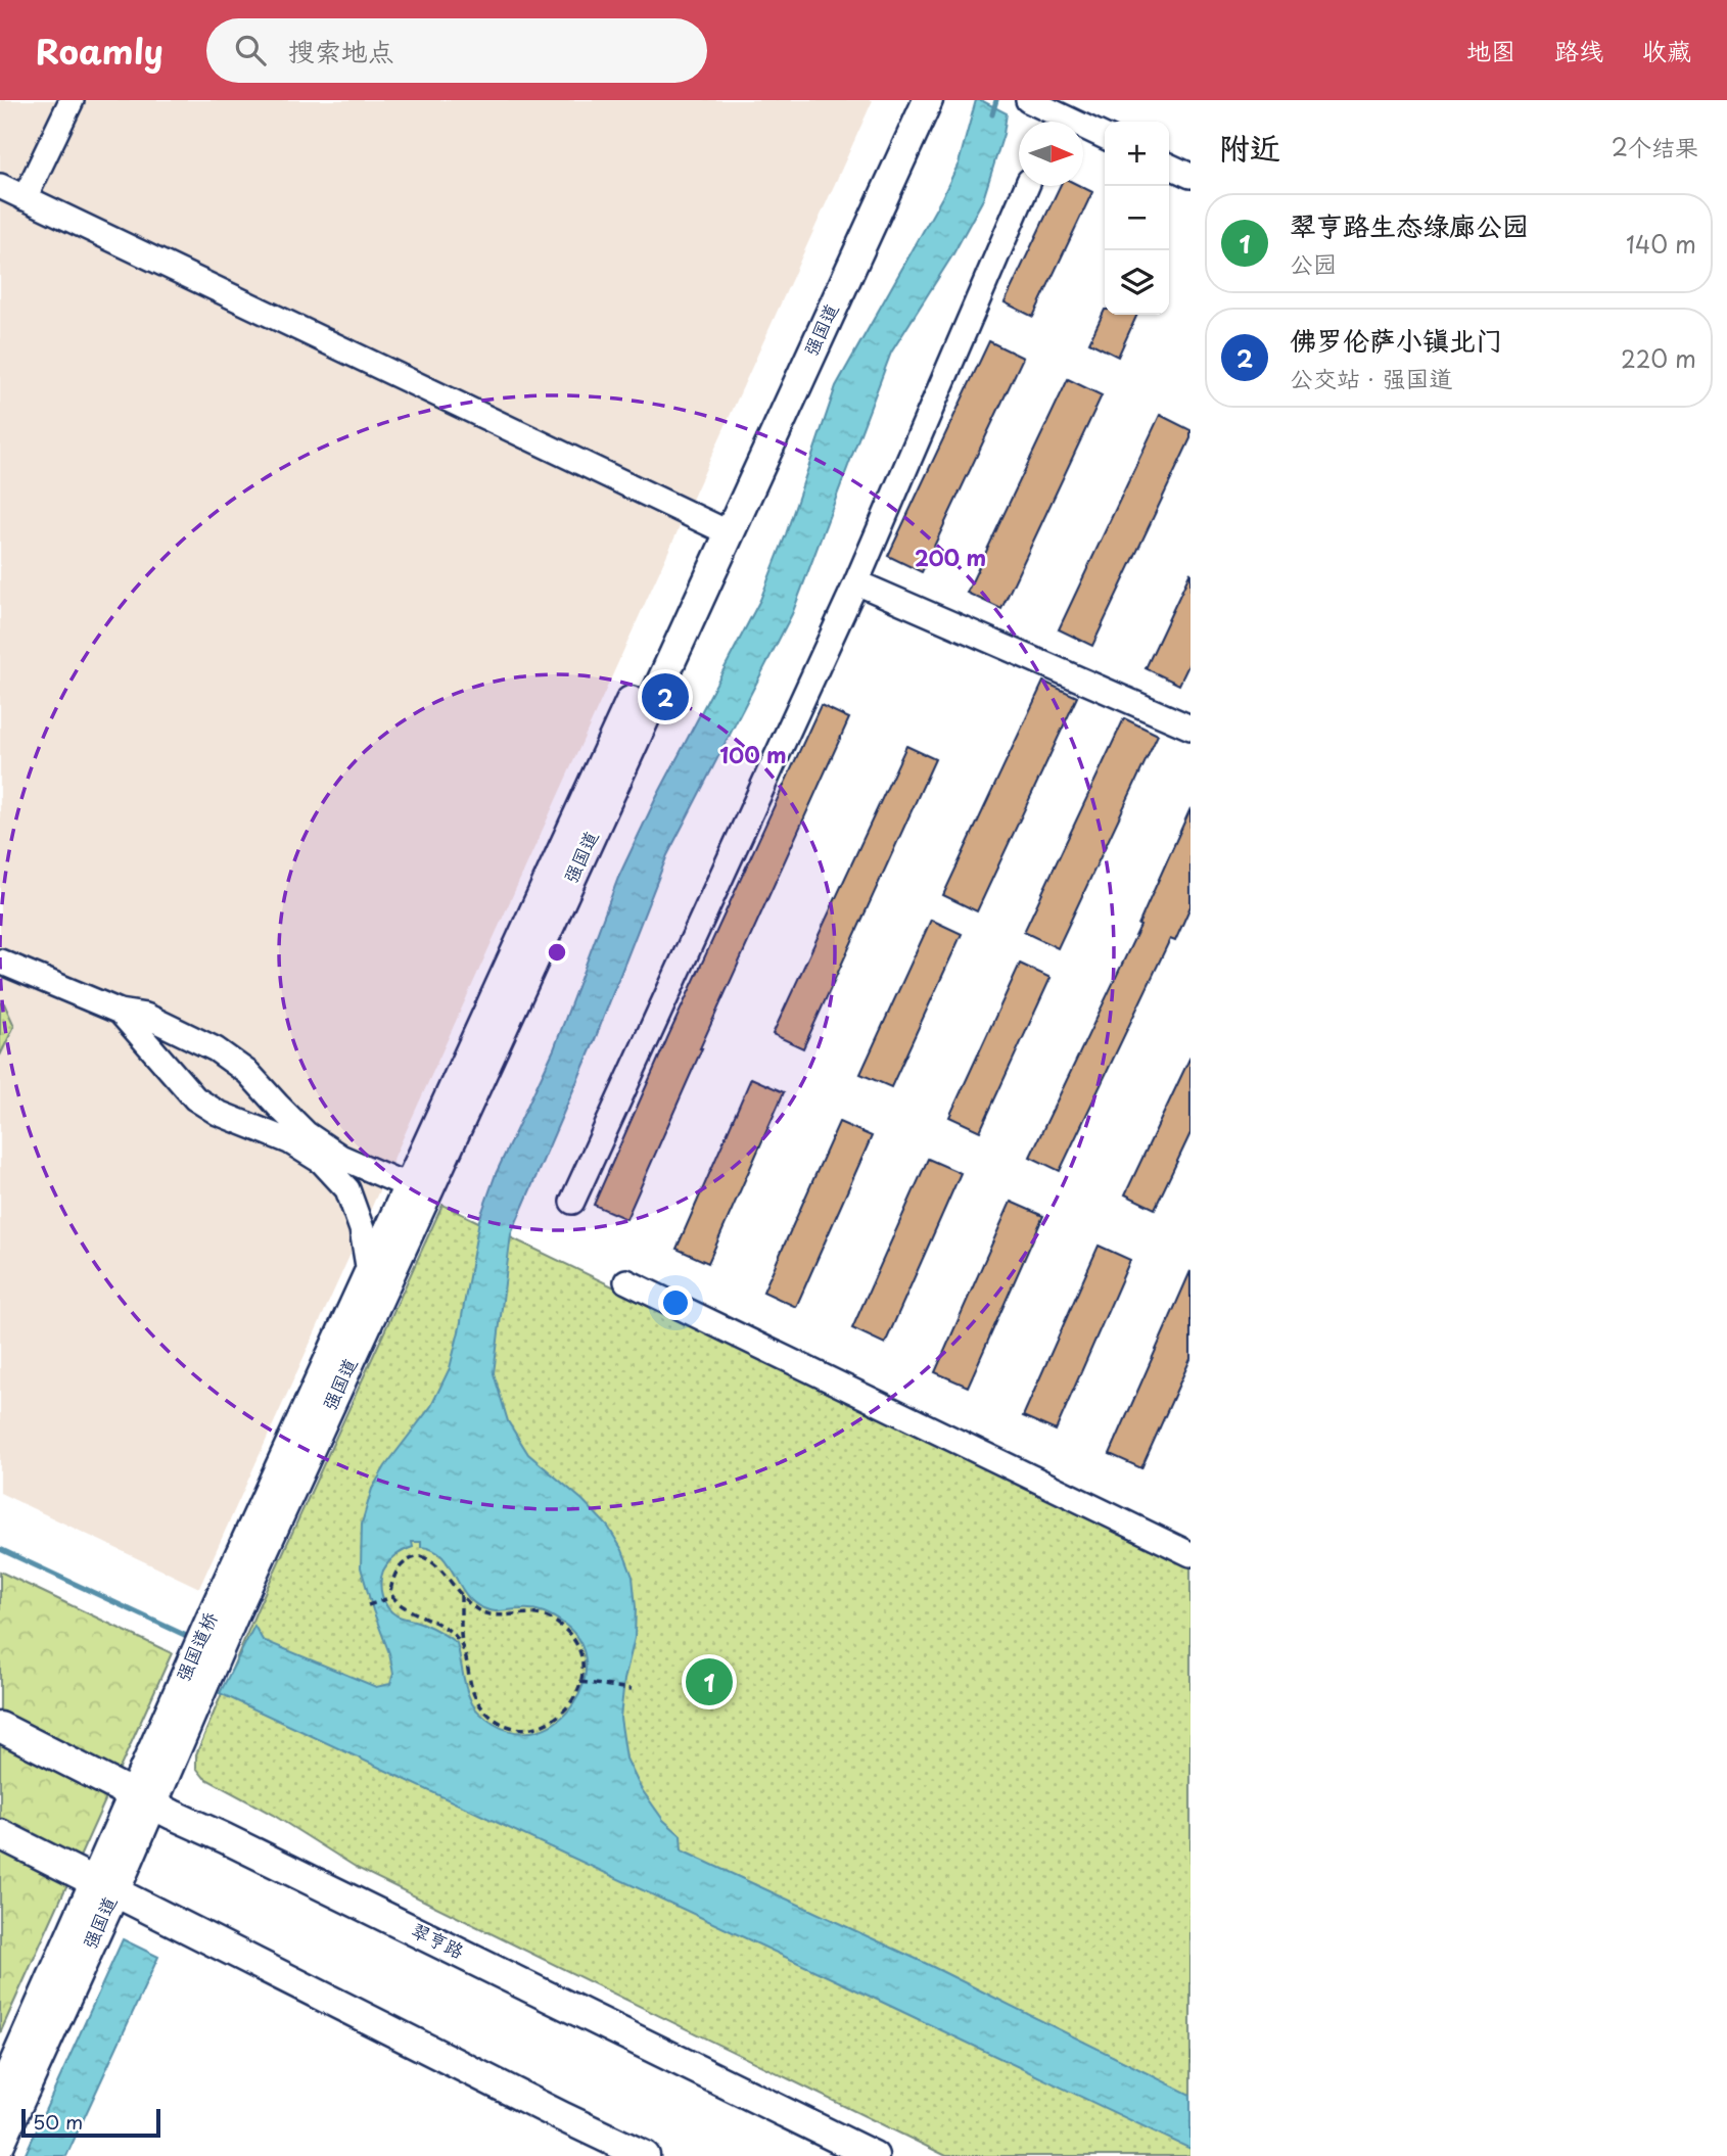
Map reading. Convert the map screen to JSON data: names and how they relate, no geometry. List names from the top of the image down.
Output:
{
  "streets": {
    "main road": ["强国道", "强国道桥", "翠亨路"]
  },
  "crossings": [
    ["强国道", "强国道桥"],
    ["强国道", "翠亨路"]
  ],
  "scale_bar": "50 m",
  "north": "right",
  "page": {
    "header": "Roamly",
    "search": "搜索地点",
    "nav": ["地图", "路线", "收藏"],
    "heading": ["附近", "2个结果"],
    "map_buttons": ["+", "−"],
    "list": [
      {
        "mark": "1",
        "name": "翠亨路生态绿廊公园",
        "note": "公园",
        "value": "140 m"
      },
      {
        "mark": "2",
        "name": "佛罗伦萨小镇北门",
        "note": "公交站 · 强国道",
        "value": "220 m"
      }
    ],
    "pins": ["2", "1"],
    "scale": "50 m"
  },
  "rings": ["200 m", "100 m"]
}
